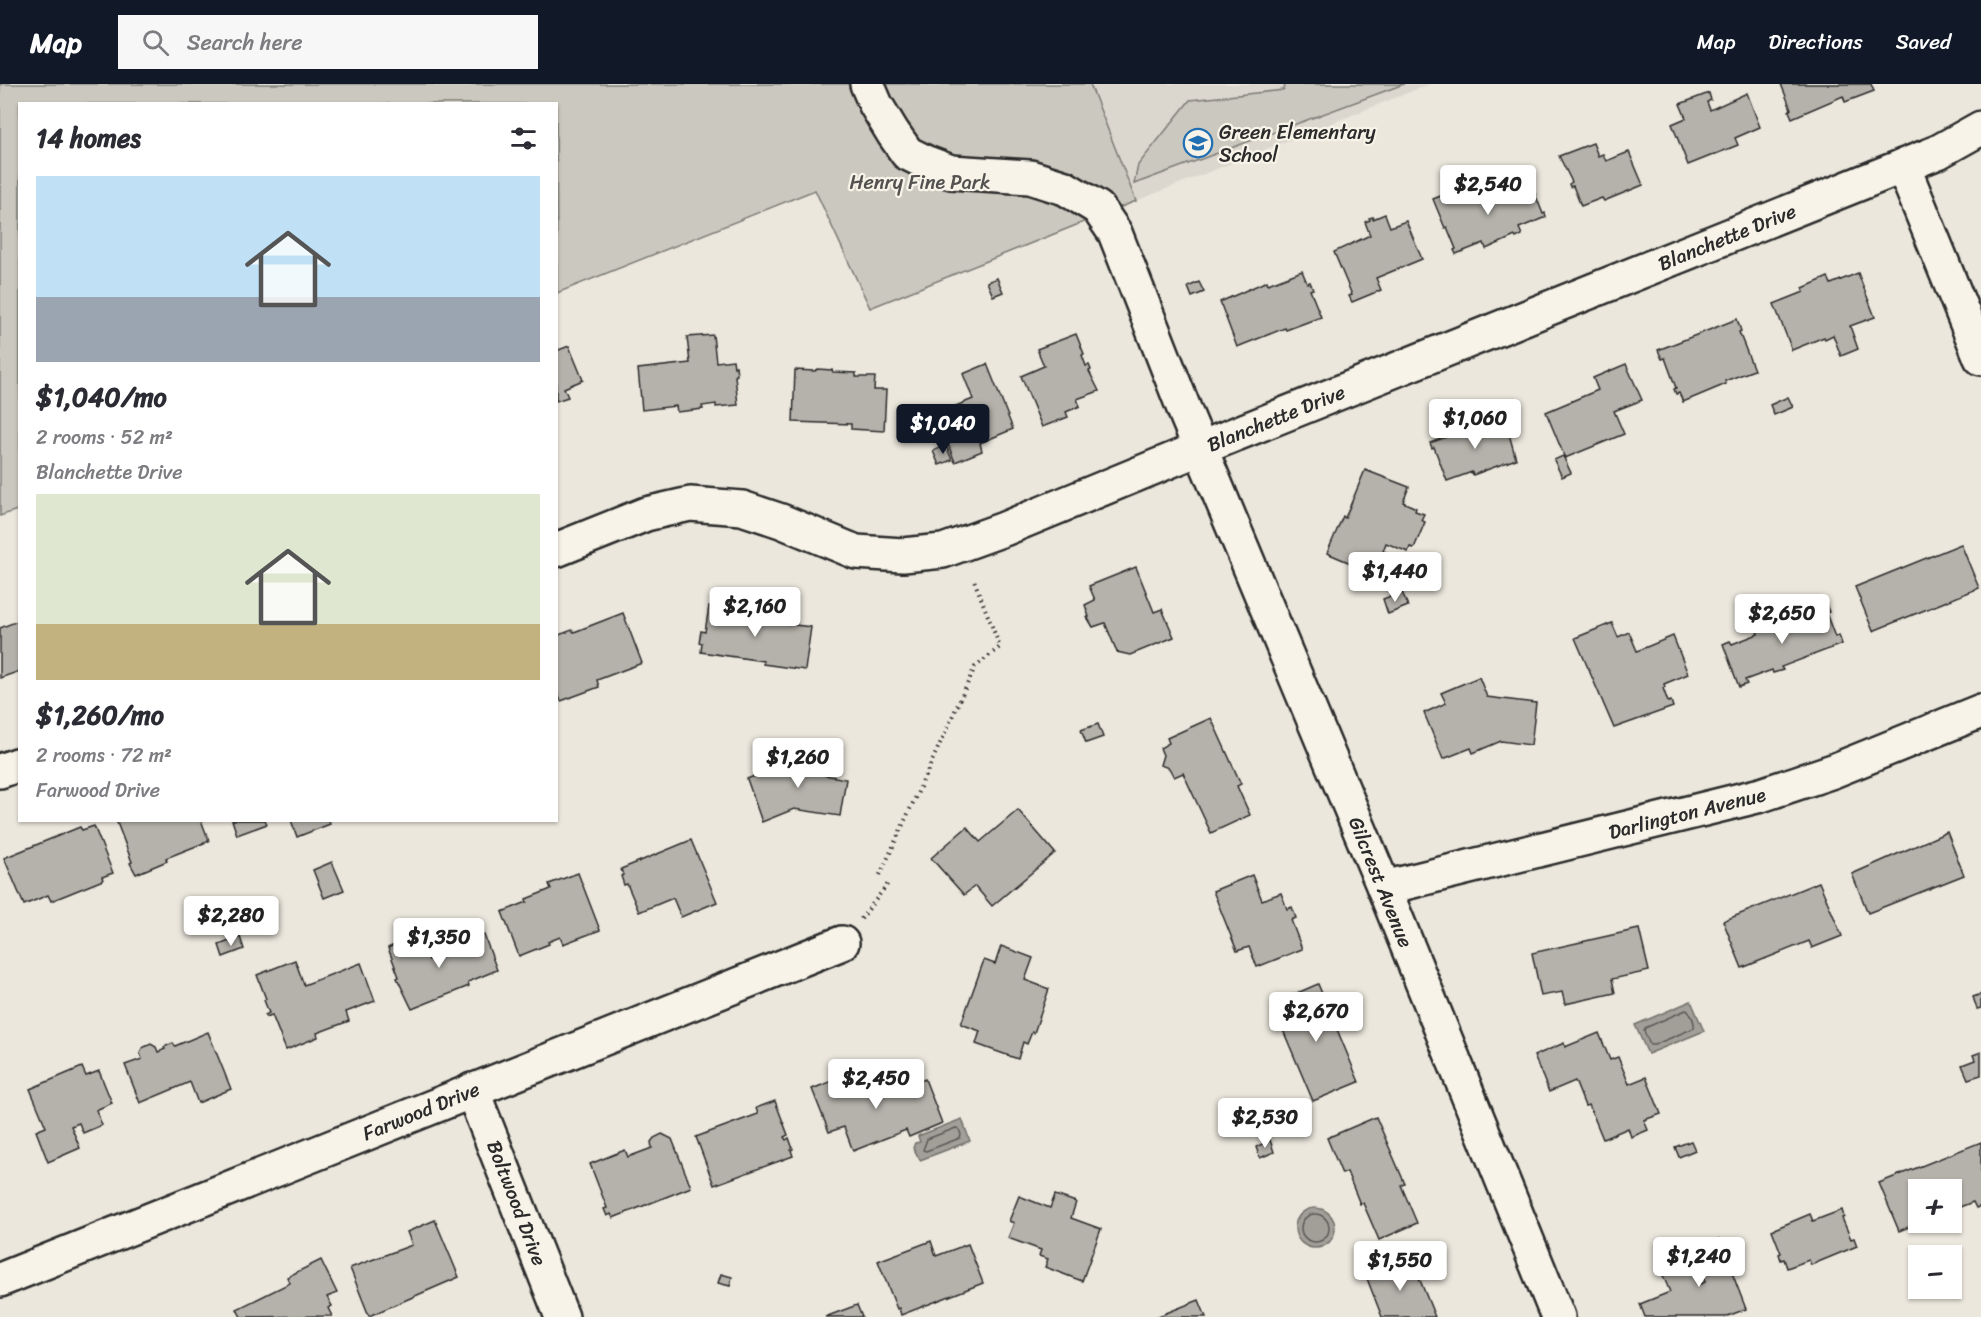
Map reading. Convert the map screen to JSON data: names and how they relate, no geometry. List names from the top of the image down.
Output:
{
  "streets": {
    "street": [
      "Blanchette Drive",
      "Darlington Avenue",
      "Gilcrest Avenue",
      "Farwood Drive",
      "Boltwood Drive"
    ]
  },
  "crossings": [
    ["Blanchette Drive", "Gilcrest Avenue"],
    ["Darlington Avenue", "Gilcrest Avenue"],
    ["Farwood Drive", "Boltwood Drive"]
  ],
  "parks": ["Henry Fine Park"],
  "places": {
    "school or university": ["Green Elementary School"]
  },
  "page": {
    "header": "Map",
    "search": "Search here",
    "nav": ["Map", "Directions", "Saved"],
    "heading": "14 homes",
    "price": [
      "$2,540",
      "$1,060",
      "$1,040",
      "$1,440",
      "$2,160",
      "$2,650",
      "$1,260",
      "$2,280",
      "$1,350",
      "$2,670",
      "$2,450",
      "$2,530",
      "$1,240",
      "$1,550"
    ],
    "list": [
      {
        "name": "$1,040/mo",
        "note": "2 rooms · 52 m² · Blanchette Drive"
      },
      {
        "name": "$1,260/mo",
        "note": "2 rooms · 72 m² · Farwood Drive"
      }
    ],
    "map_buttons": ["+", "−"]
  }
}
